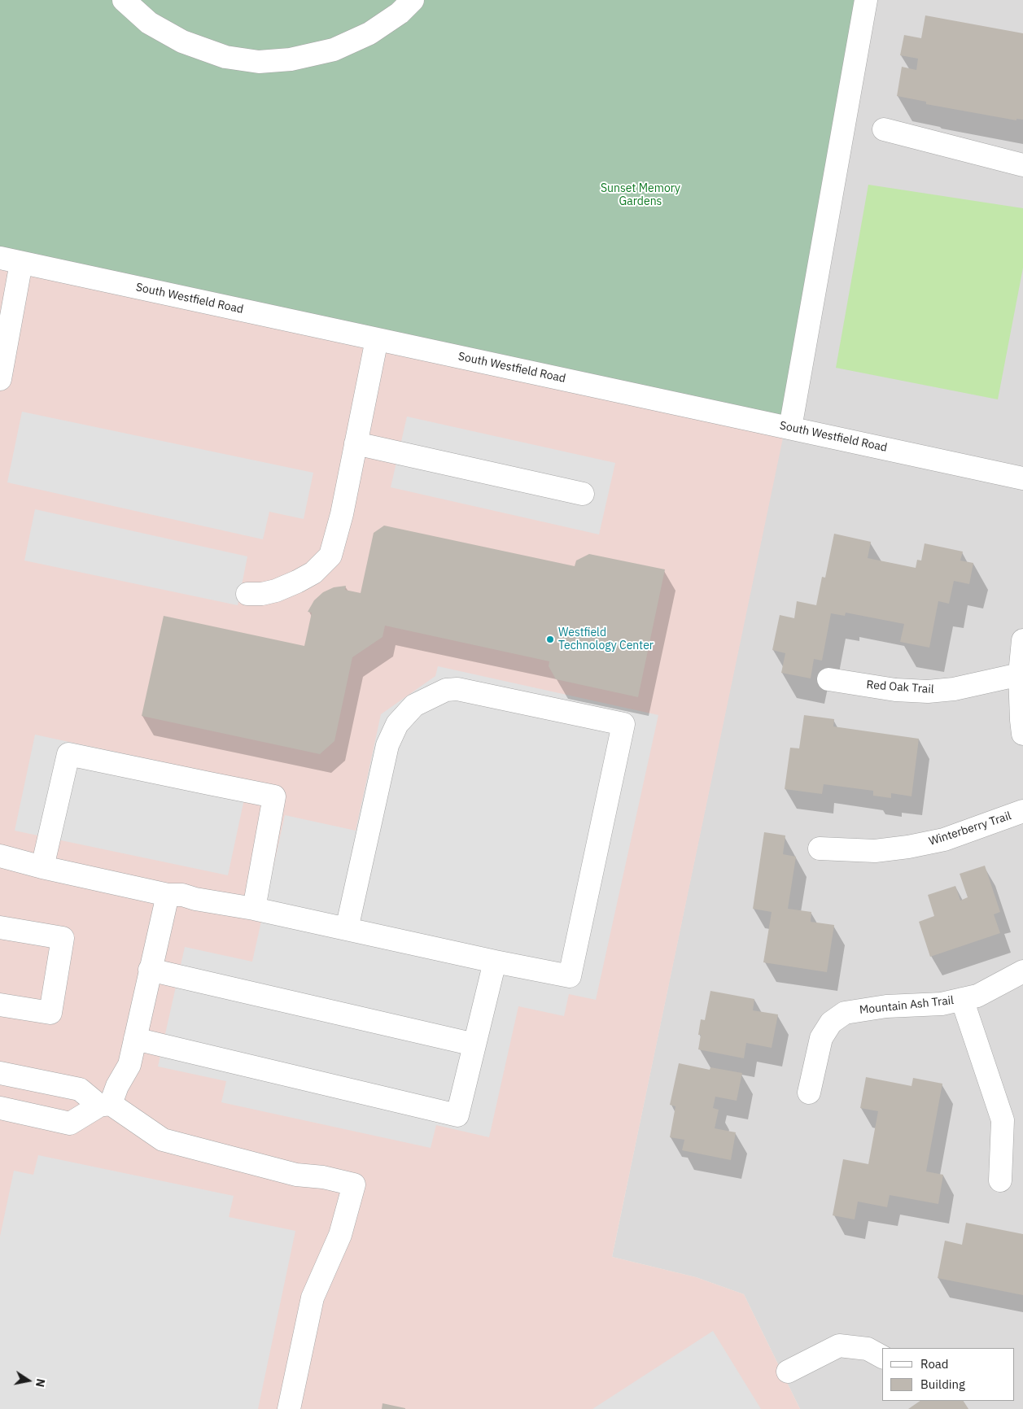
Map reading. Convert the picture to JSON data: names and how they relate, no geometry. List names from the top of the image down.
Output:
{
  "streets": {
    "street": [
      "South Westfield Road",
      "Red Oak Trail",
      "Winterberry Trail",
      "Mountain Ash Trail"
    ]
  },
  "parks": ["Sunset Memory Gardens"],
  "places": ["Westfield Technology Center"],
  "legend": ["Road", "Building"],
  "north": "right"
}
